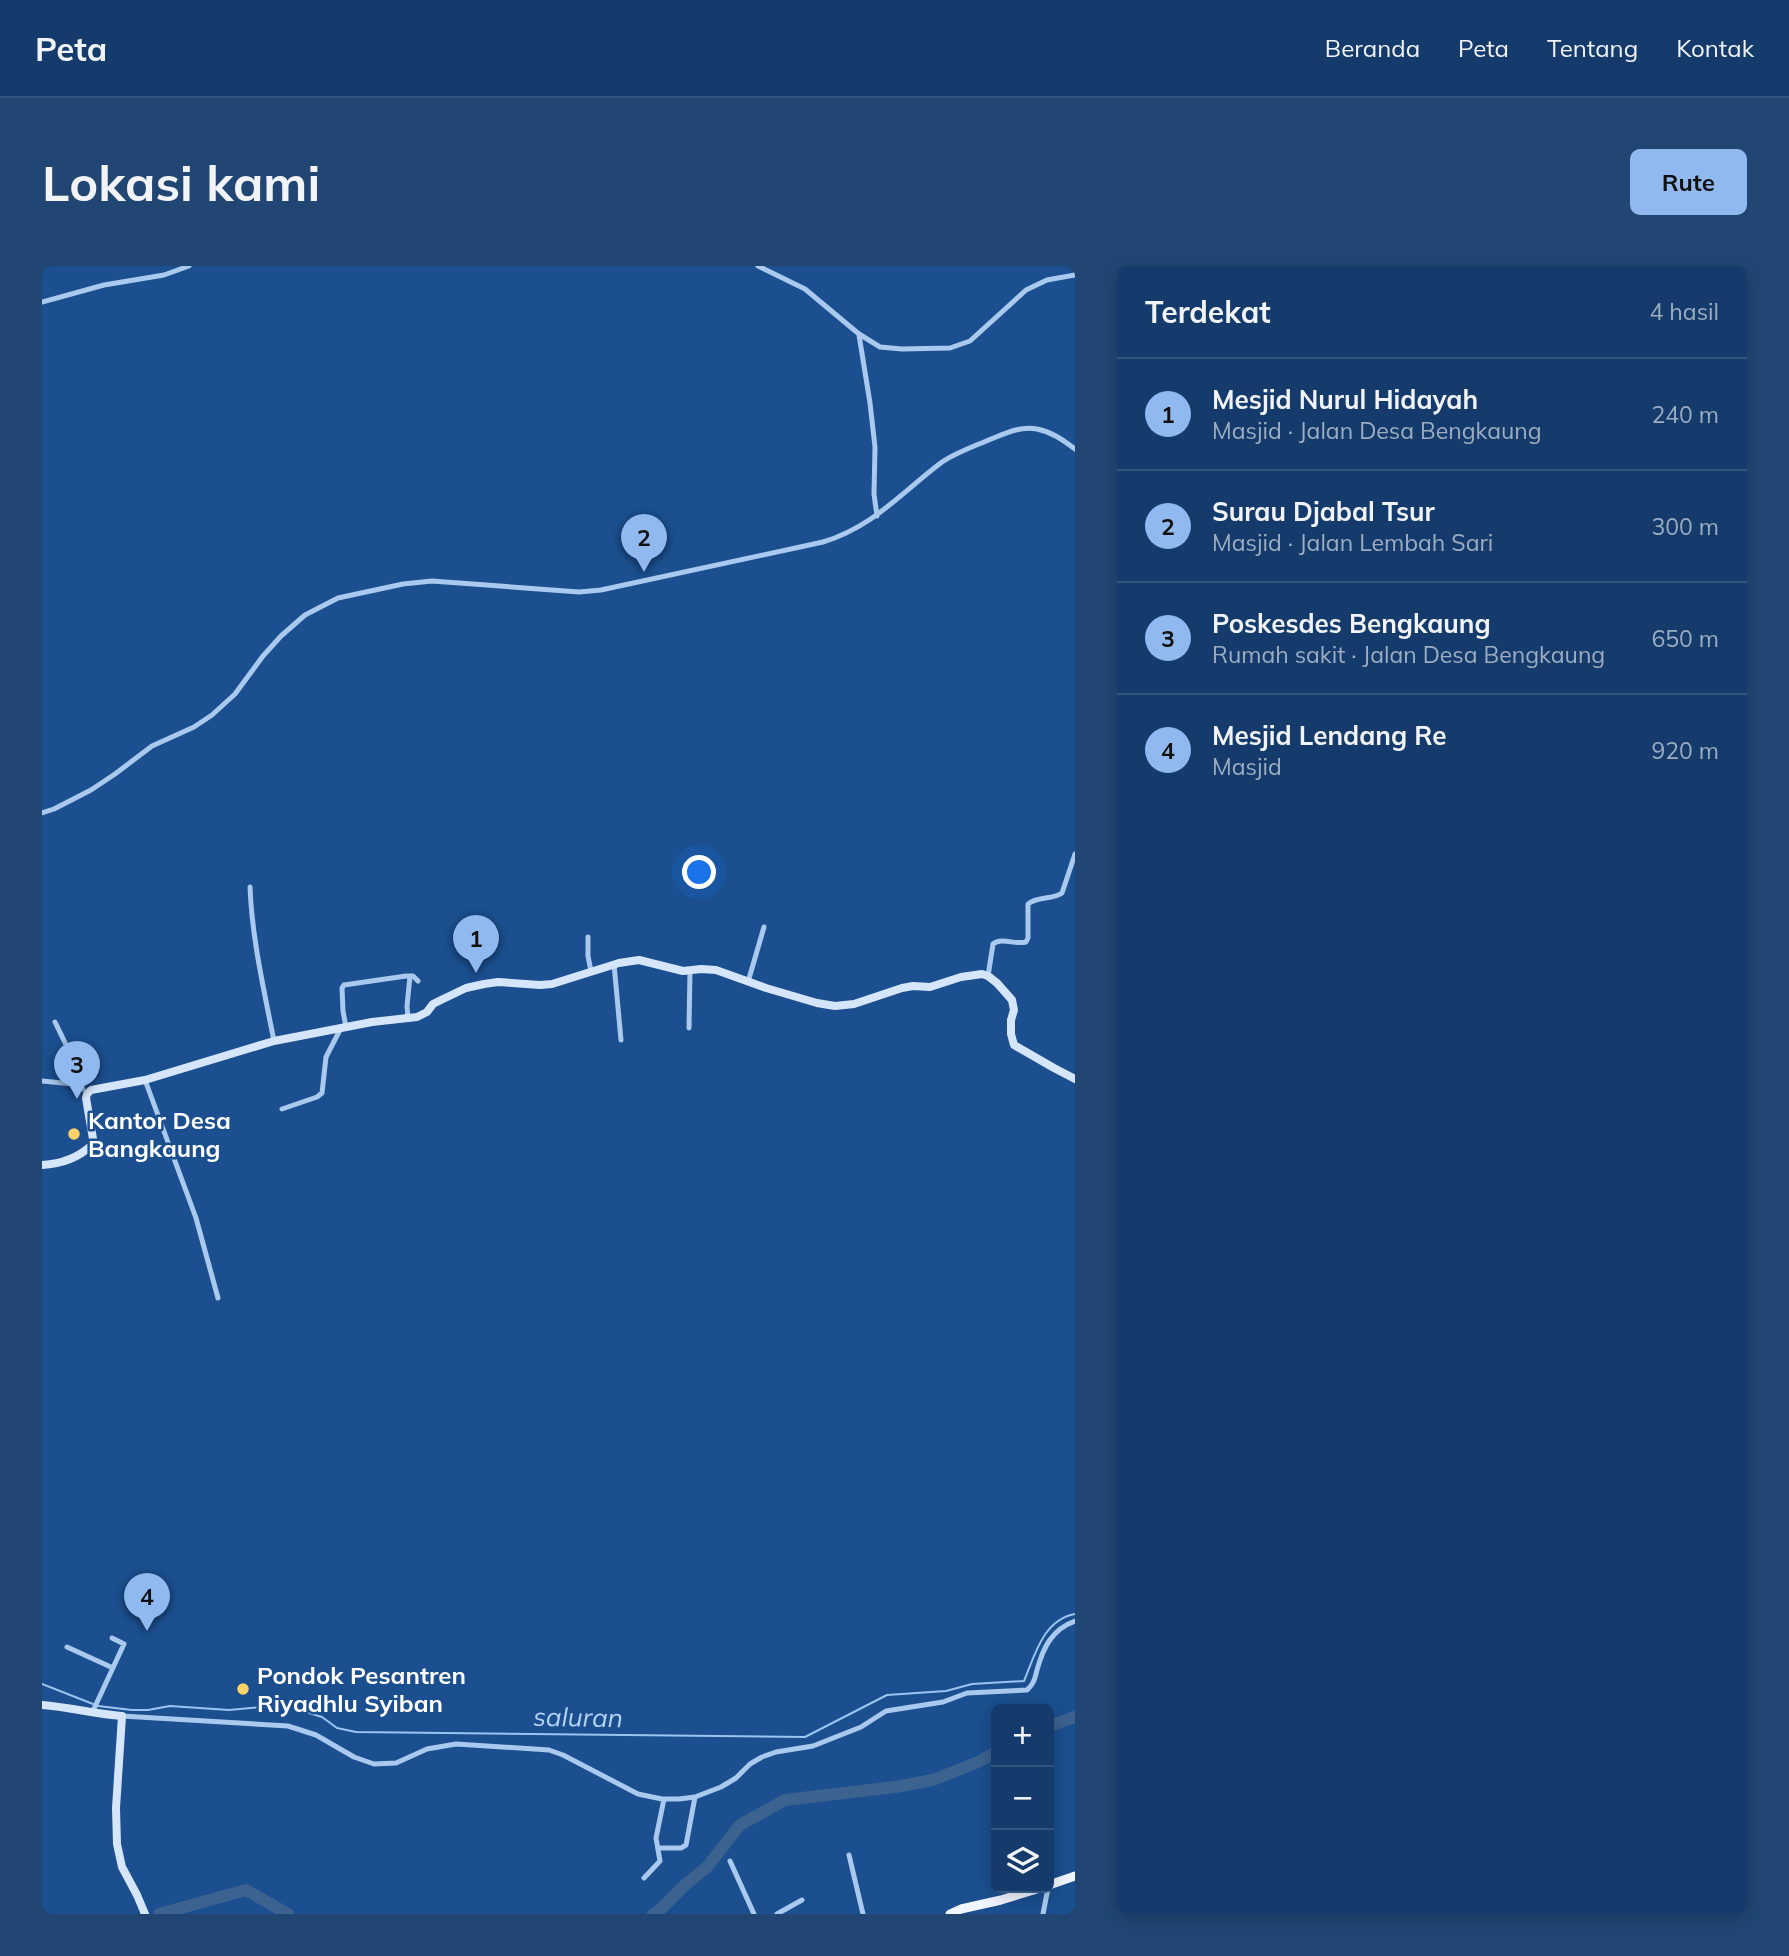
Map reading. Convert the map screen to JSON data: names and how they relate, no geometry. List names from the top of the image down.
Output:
{
  "water": ["saluran"],
  "places": ["Kantor Desa Bangkaung", "Pondok Pesantren Riyadhlu Syiban"],
  "page": {
    "header": "Peta",
    "nav": [
      "Beranda",
      "Peta",
      "Tentang",
      "Kontak"
    ],
    "buttons": "Rute",
    "title": "Lokasi kami",
    "heading": ["Terdekat", "4 hasil"],
    "list": [
      {
        "mark": "1",
        "name": "Mesjid Nurul Hidayah",
        "note": "Masjid · Jalan Desa Bengkaung",
        "value": "240 m"
      },
      {
        "mark": "2",
        "name": "Surau Djabal Tsur",
        "note": "Masjid · Jalan Lembah Sari",
        "value": "300 m"
      },
      {
        "mark": "3",
        "name": "Poskesdes Bengkaung",
        "note": "Rumah sakit · Jalan Desa Bengkaung",
        "value": "650 m"
      },
      {
        "mark": "4",
        "name": "Mesjid Lendang Re",
        "note": "Masjid",
        "value": "920 m"
      }
    ],
    "pins": [
      "2",
      "1",
      "3",
      "4"
    ],
    "map_buttons": ["+", "−"]
  }
}
